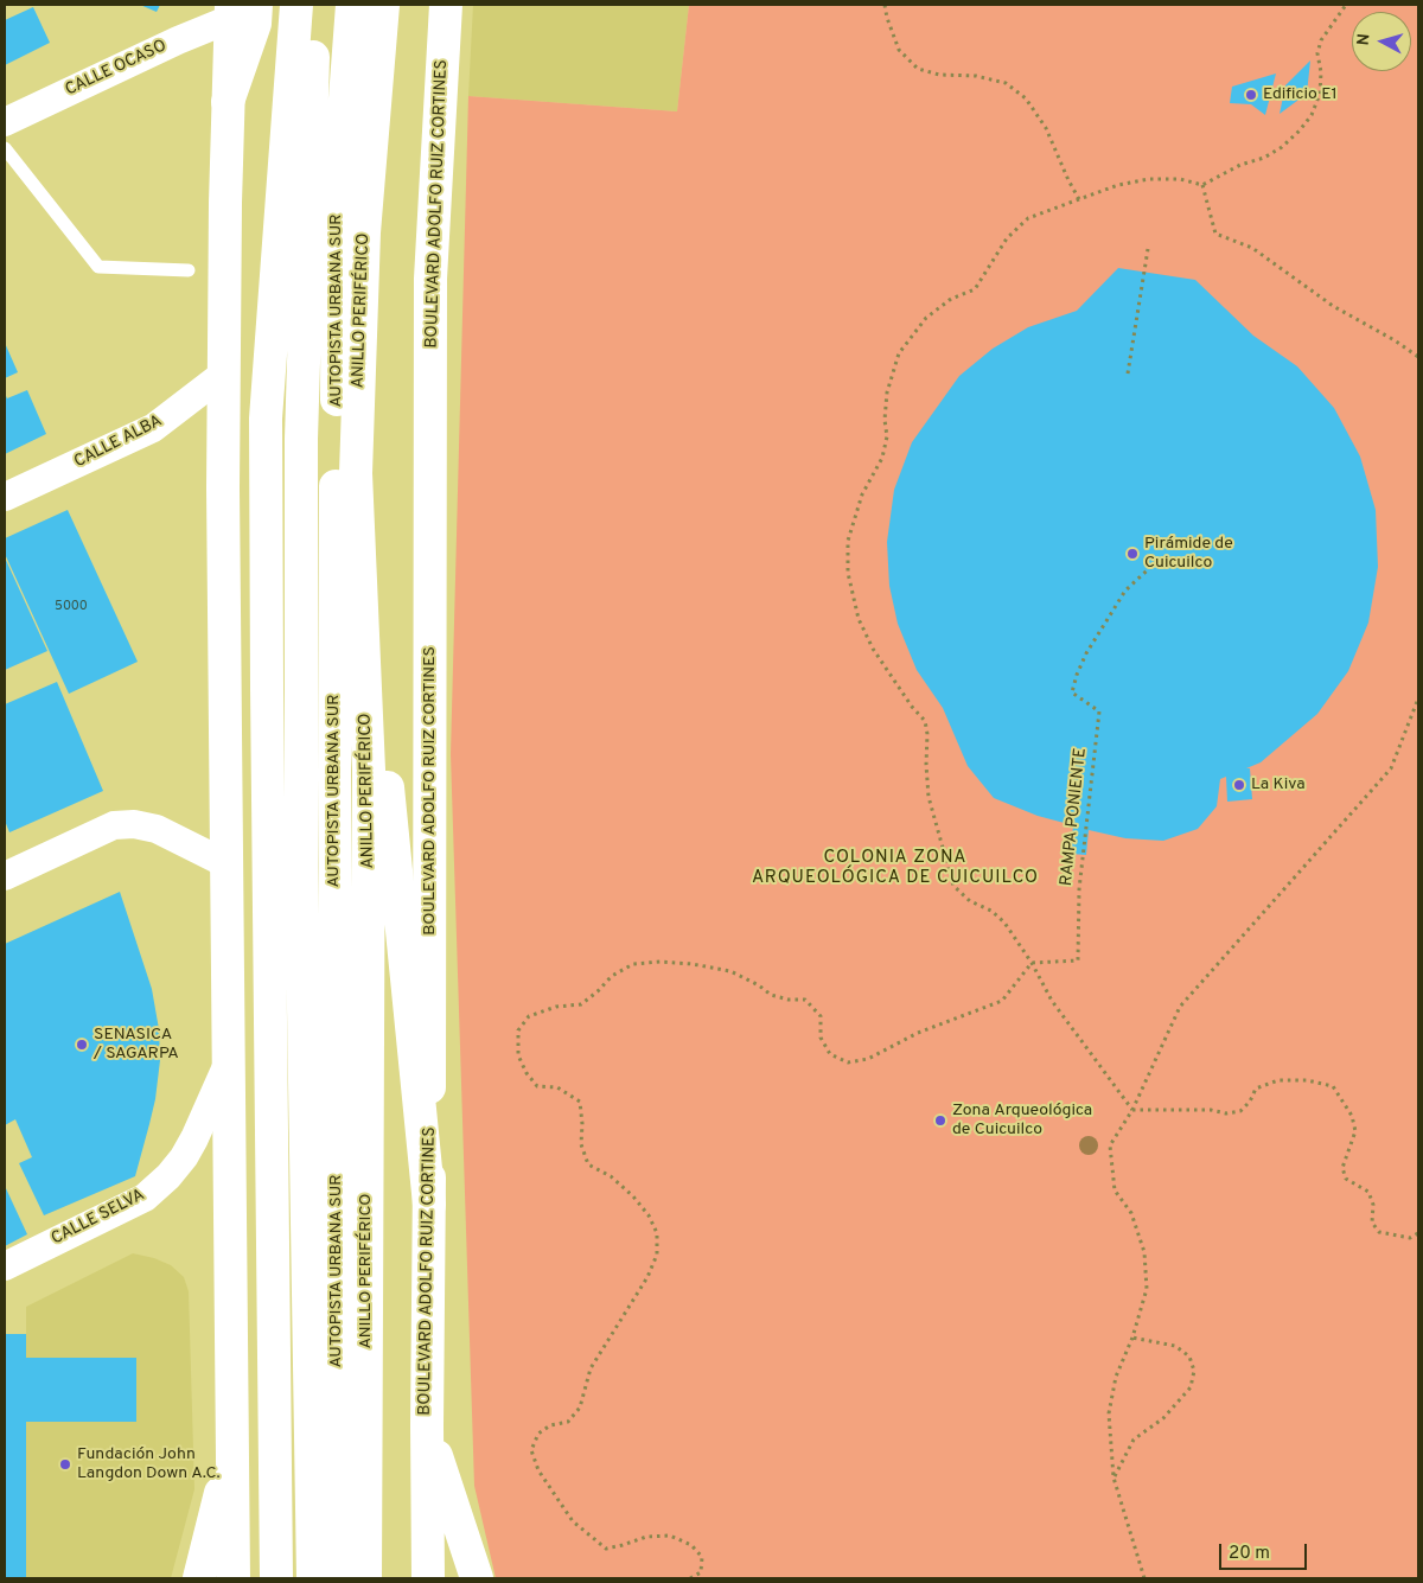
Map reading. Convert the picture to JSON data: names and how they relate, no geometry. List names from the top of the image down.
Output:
{
  "streets": {
    "main road": ["BOULEVARD ADOLFO RUIZ CORTINES", "AUTOPISTA URBANA SUR", "ANILLO PERIFÉRICO"],
    "street": ["CALLE OCASO", "CALLE ALBA", "CALLE SELVA"],
    "path": ["RAMPA PONIENTE"]
  },
  "districts": ["COLONIA ZONA ARQUEOLÓGICA DE CUICUILCO"],
  "places": [
    "Edificio E1",
    "Pirámide de Cuicuilco",
    "La Kiva",
    "SENASICA / SAGARPA",
    "Zona Arqueológica de Cuicuilco",
    "Fundación John Langdon Down A.C."
  ],
  "house_numbers": ["5000"],
  "scale_bar": "20 m",
  "north": "left"
}
